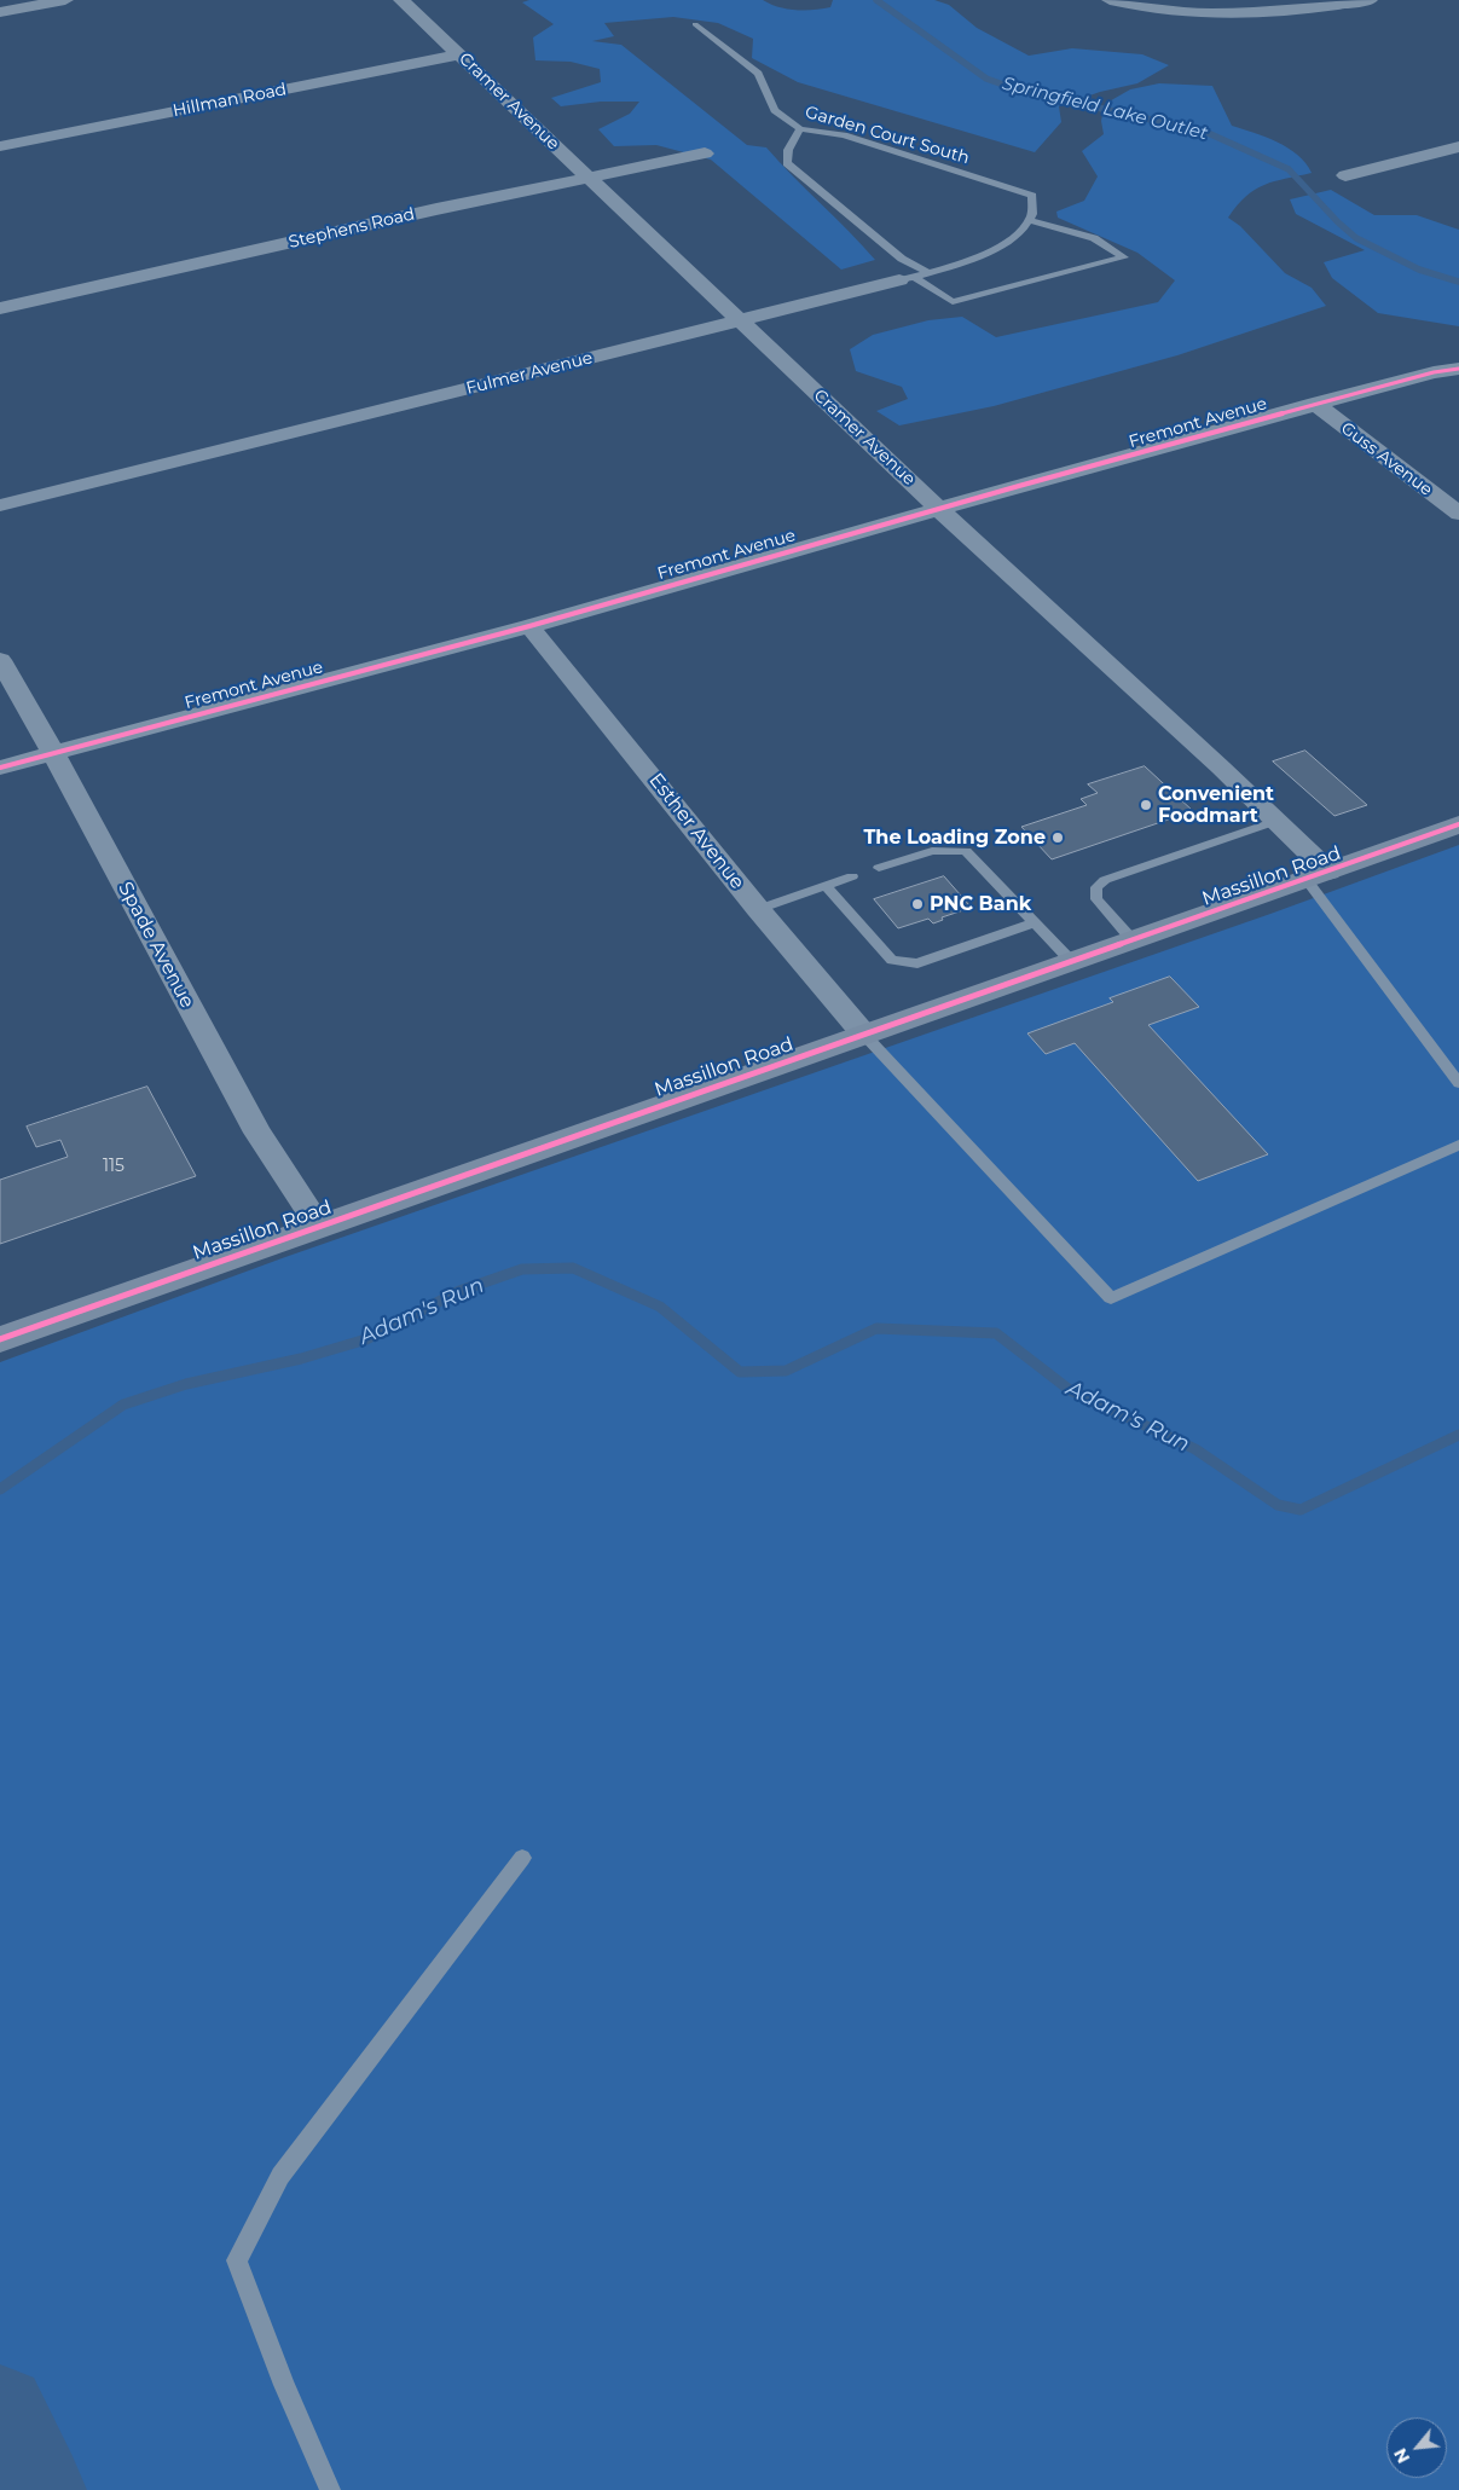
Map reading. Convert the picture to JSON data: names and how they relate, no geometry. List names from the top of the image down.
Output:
{
  "streets": {
    "street": [
      "Hillman Road",
      "Cramer Avenue",
      "Stephens Road",
      "Fulmer Avenue",
      "Fremont Avenue",
      "Guss Avenue",
      "Esther Avenue",
      "Massillon Road",
      "Spade Avenue"
    ],
    "lane": ["Garden Court South"]
  },
  "crossings": [
    ["Hillman Road", "Cramer Avenue"],
    ["Cramer Avenue", "Stephens Road"],
    ["Cramer Avenue", "Fulmer Avenue"],
    ["Cramer Avenue", "Fremont Avenue"],
    ["Cramer Avenue", "Massillon Road"],
    ["Garden Court South", "Fulmer Avenue"],
    ["Fremont Avenue", "Guss Avenue"],
    ["Fremont Avenue", "Esther Avenue"],
    ["Fremont Avenue", "Spade Avenue"],
    ["Esther Avenue", "Massillon Road"],
    ["Massillon Road", "Spade Avenue"]
  ],
  "water": ["Springfield Lake Outlet", "Adam's Run"],
  "places": ["Convenient Foodmart", "The Loading Zone", "PNC Bank"],
  "house_numbers": ["115"],
  "north": "bottom left"
}
